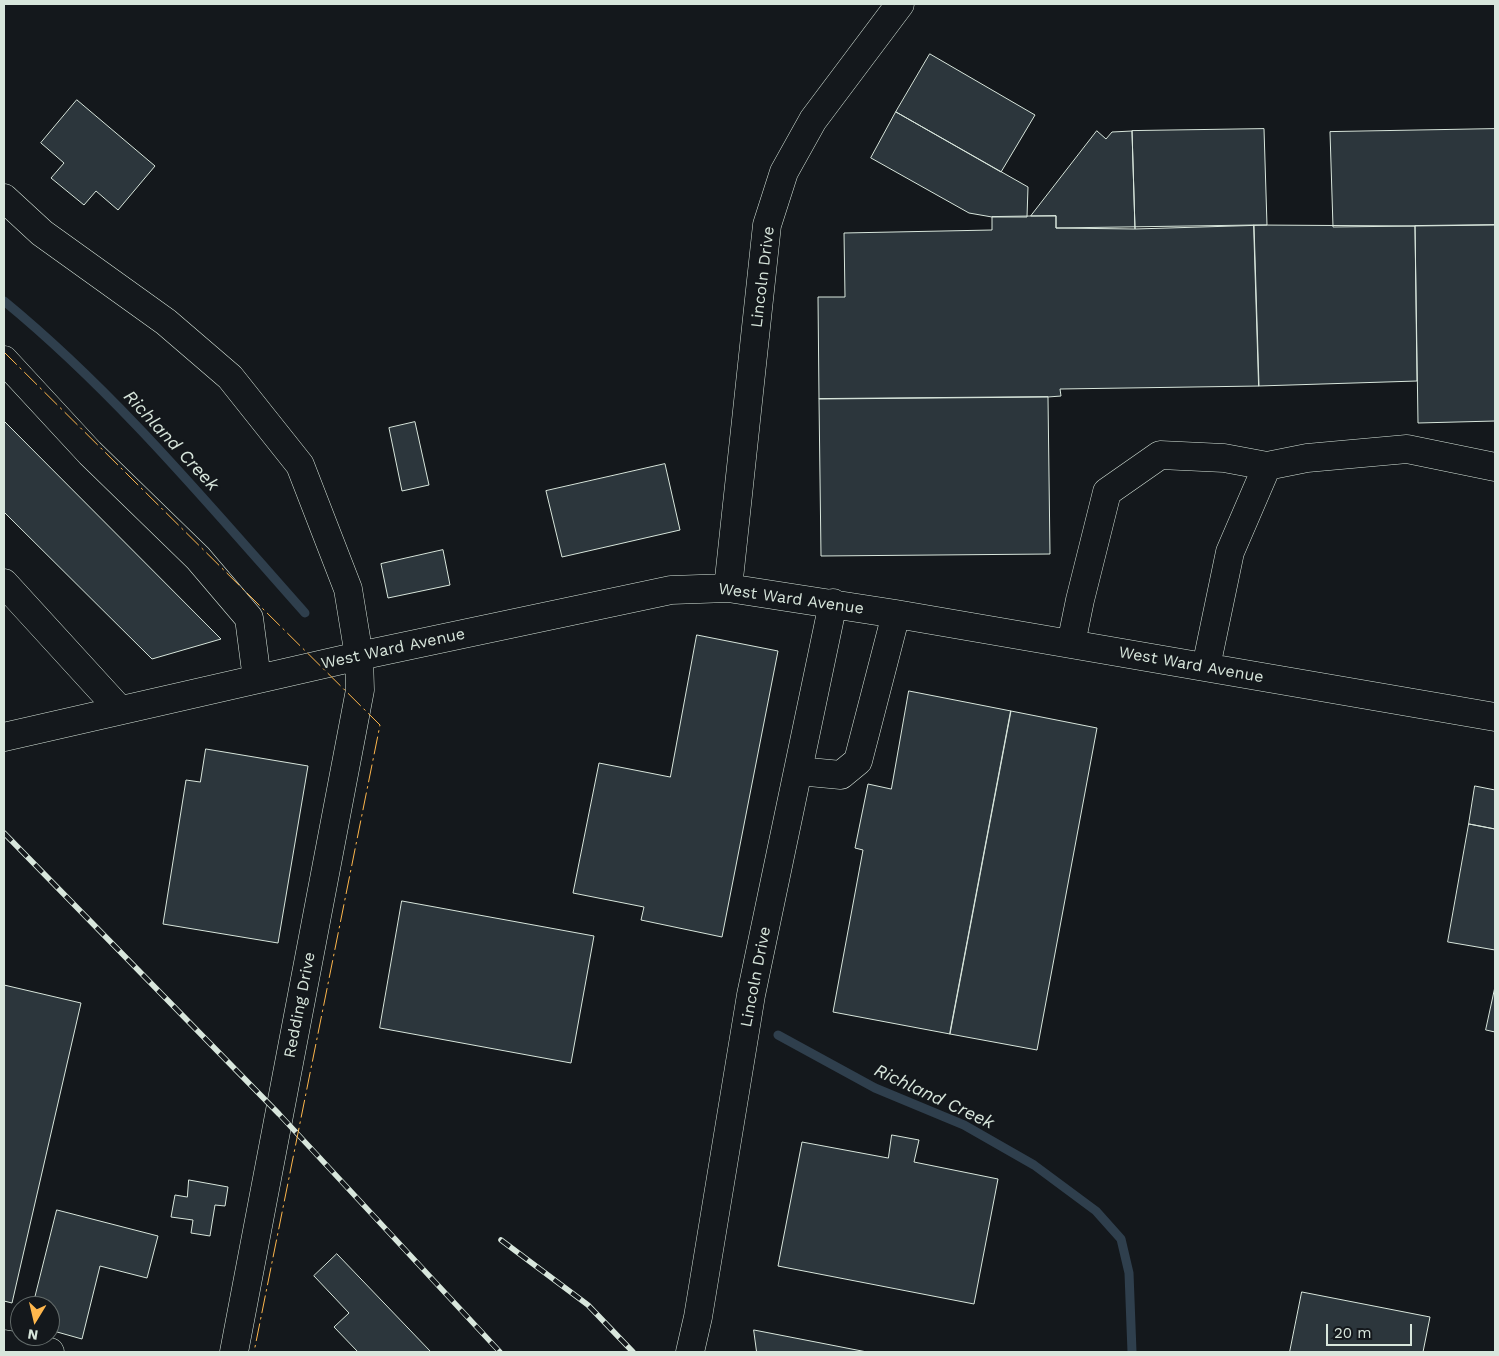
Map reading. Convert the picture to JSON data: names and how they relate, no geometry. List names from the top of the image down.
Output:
{
  "streets": {
    "street": ["Lincoln Drive", "West Ward Avenue", "Redding Drive"]
  },
  "crossings": [
    ["Lincoln Drive", "West Ward Avenue"],
    ["West Ward Avenue", "Redding Drive"]
  ],
  "water": ["Richland Creek"],
  "scale_bar": "20 m",
  "north": "bottom"
}
